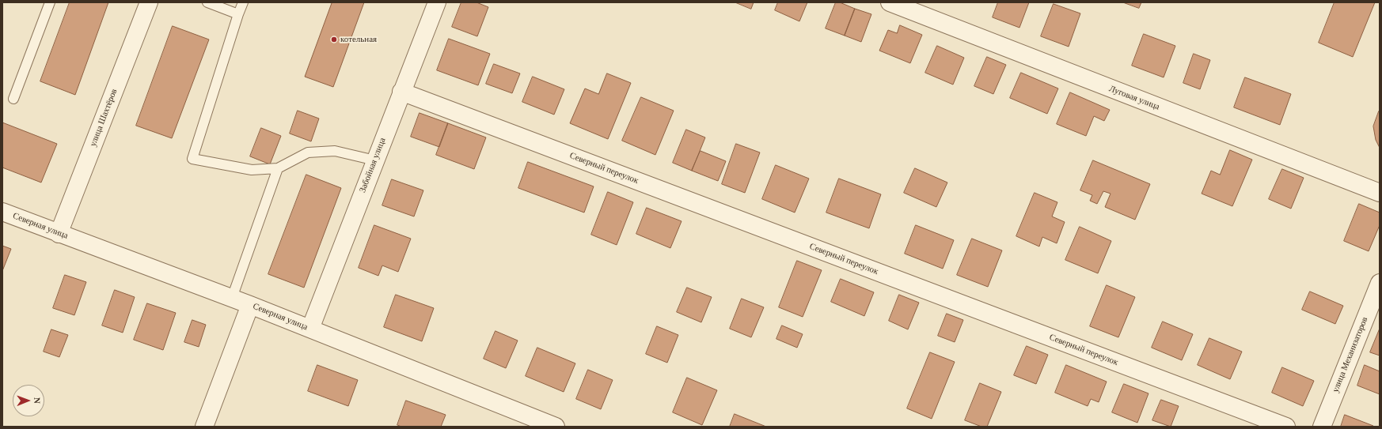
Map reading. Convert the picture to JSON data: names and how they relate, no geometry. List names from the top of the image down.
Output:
{
  "streets": {
    "street": [
      "Луговая улица",
      "улица Шахтёров",
      "Забойная улица",
      "Северный переулок",
      "Северная улица",
      "улица Механизаторов"
    ]
  },
  "crossings": [
    ["улица Шахтёров", "Северная улица"],
    ["Забойная улица", "Северный переулок"],
    ["Забойная улица", "Северная улица"]
  ],
  "places": ["котельная"],
  "north": "right"
}
